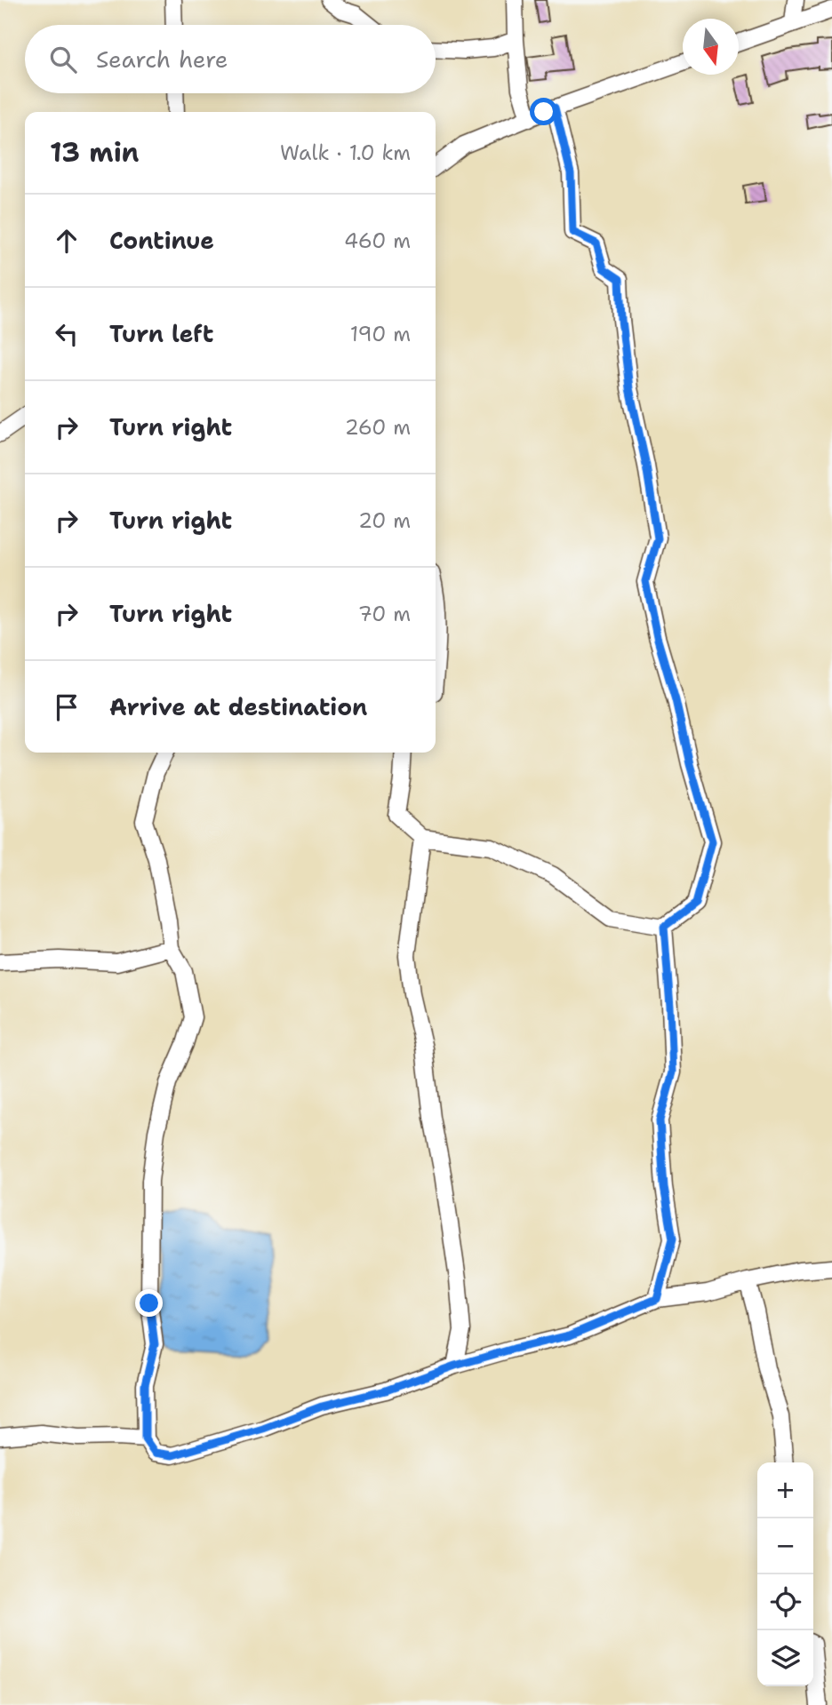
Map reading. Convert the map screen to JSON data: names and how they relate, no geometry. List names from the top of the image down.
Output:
{
  "north": "bottom",
  "page": {
    "search": "Search here",
    "heading": ["13 min", "Walk · 1.0 km"],
    "list": [
      ["Continue", "460 m"],
      ["Turn left", "190 m"],
      ["Turn right", "260 m"],
      ["Turn right", "20 m"],
      ["Turn right", "70 m"],
      "Arrive at destination"
    ],
    "map_buttons": ["+", "−"]
  }
}
